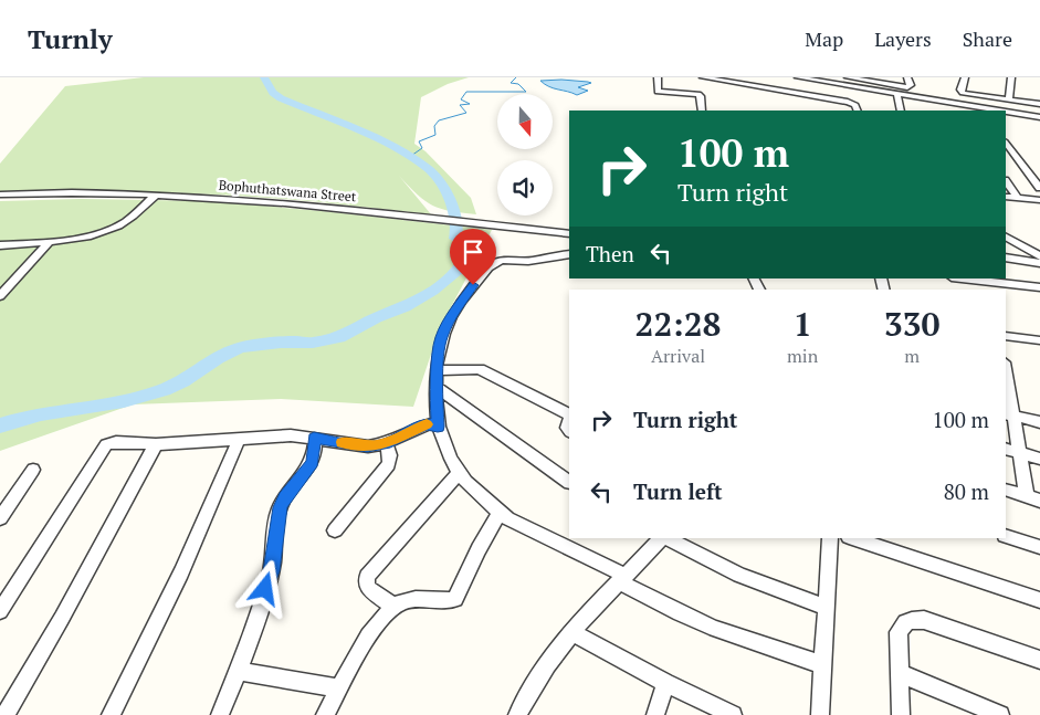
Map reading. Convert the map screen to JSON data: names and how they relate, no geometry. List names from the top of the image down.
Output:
{
  "streets": {
    "street": ["Bophuthatswana Street"]
  },
  "north": "bottom",
  "page": {
    "header": "Turnly",
    "nav": ["Map", "Layers", "Share"],
    "turn": ["100 m", "Turn right"],
    "then": "Then",
    "eta": [
      "22:28",
      "Arrival",
      "1",
      "min",
      "330",
      "m"
    ],
    "list": [
      {
        "name": "Turn right",
        "value": "100 m"
      },
      {
        "name": "Turn left",
        "value": "80 m"
      }
    ]
  }
}
